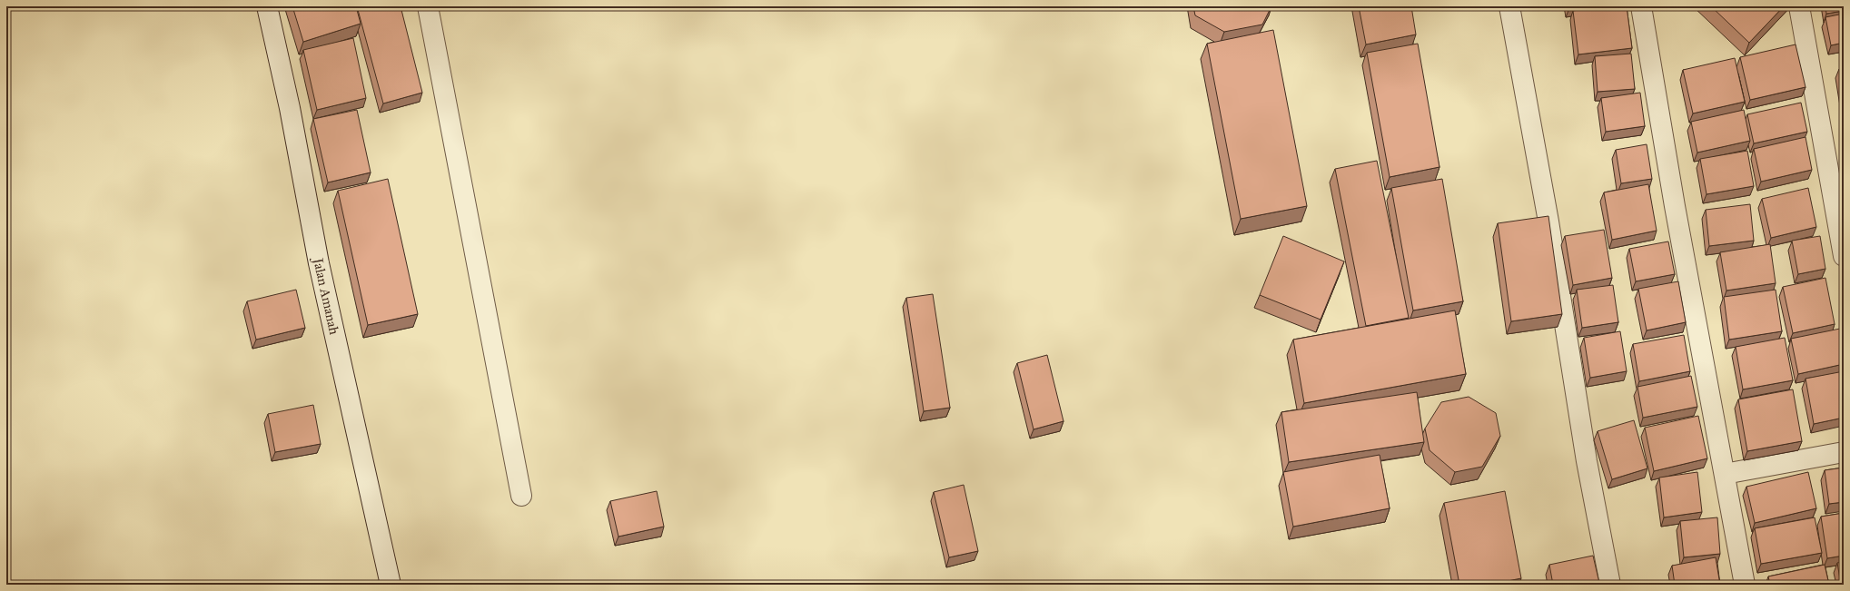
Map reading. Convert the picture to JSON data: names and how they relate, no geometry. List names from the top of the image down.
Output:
{
  "streets": {
    "street": ["Jalan Amanah"]
  }
}
